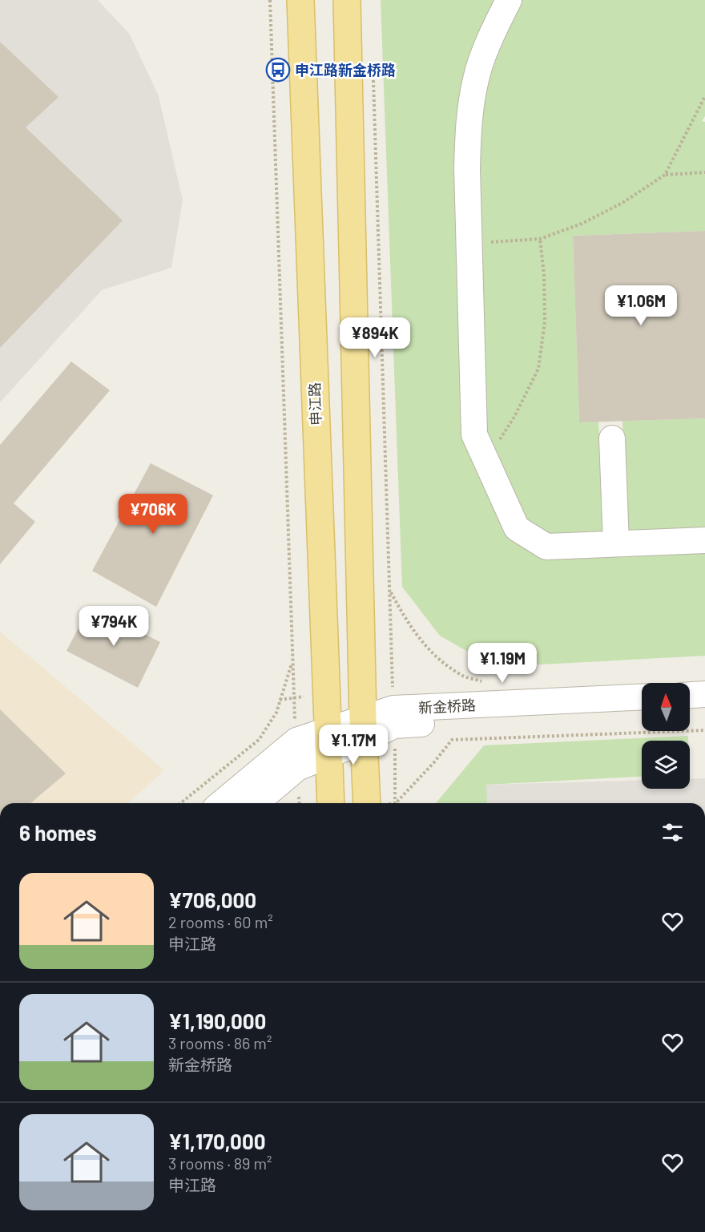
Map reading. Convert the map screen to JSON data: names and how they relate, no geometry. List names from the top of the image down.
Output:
{
  "streets": {
    "main road": ["申江路"],
    "street": ["新金桥路"]
  },
  "crossings": [
    ["申江路", "新金桥路"]
  ],
  "places": {
    "bus stop": ["申江路新金桥路"]
  },
  "north": "top",
  "page": {
    "price": [
      "¥1.06M",
      "¥894K",
      "¥706K",
      "¥794K",
      "¥1.19M",
      "¥1.17M"
    ],
    "heading": "6 homes",
    "list": [
      {
        "name": "¥706,000",
        "note": "2 rooms · 60 m² · 申江路"
      },
      {
        "name": "¥1,190,000",
        "note": "3 rooms · 86 m² · 新金桥路"
      },
      {
        "name": "¥1,170,000",
        "note": "3 rooms · 89 m² · 申江路"
      }
    ]
  }
}
